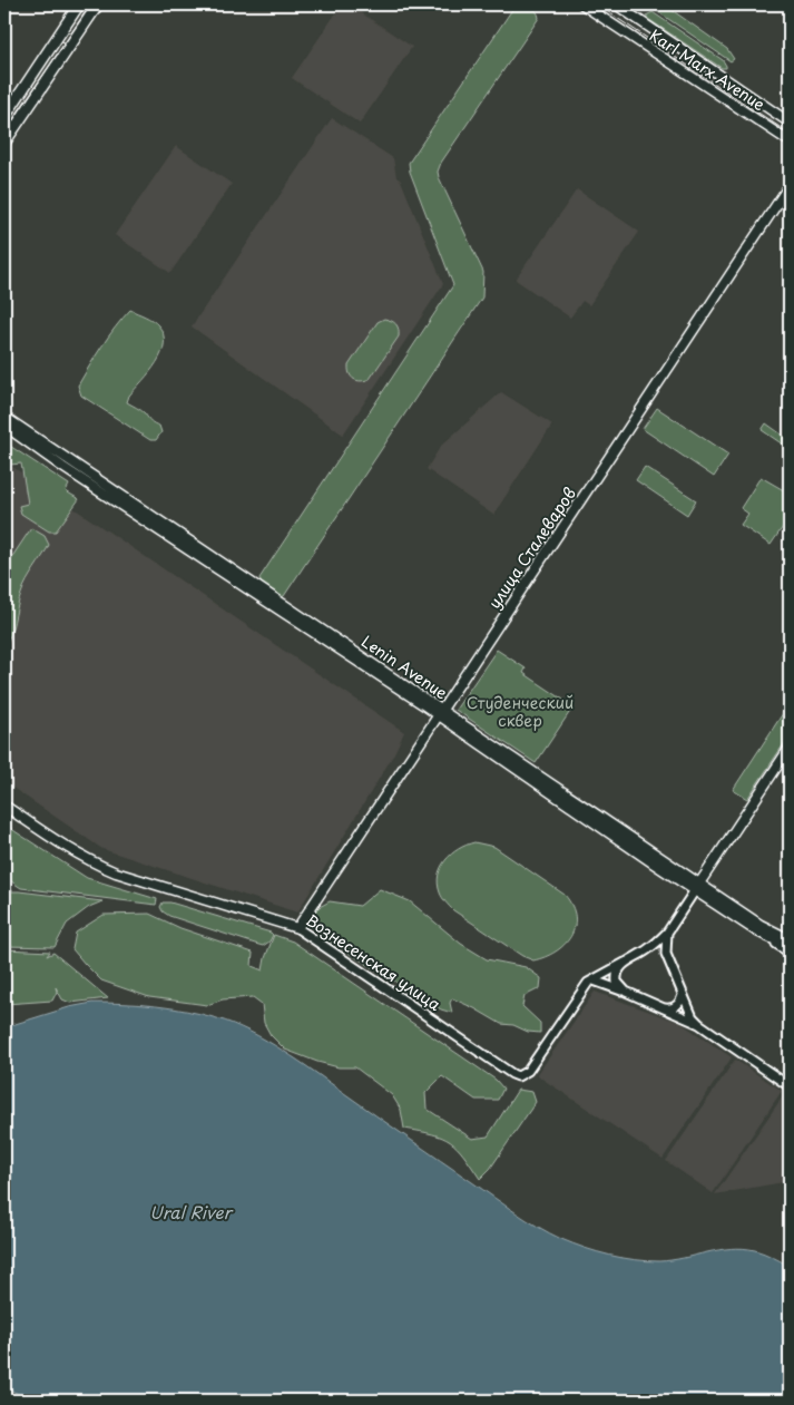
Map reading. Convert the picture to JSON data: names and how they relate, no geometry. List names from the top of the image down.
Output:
{
  "streets": {
    "main road": [
      "Karl Marx Avenue",
      "улица Сталеваров",
      "Lenin Avenue",
      "Вознесенская улица"
    ]
  },
  "crossings": [
    ["улица Сталеваров", "Lenin Avenue"],
    ["улица Сталеваров", "Вознесенская улица"]
  ],
  "water": ["Ural River"],
  "parks": ["Студенческий сквер"]
}
